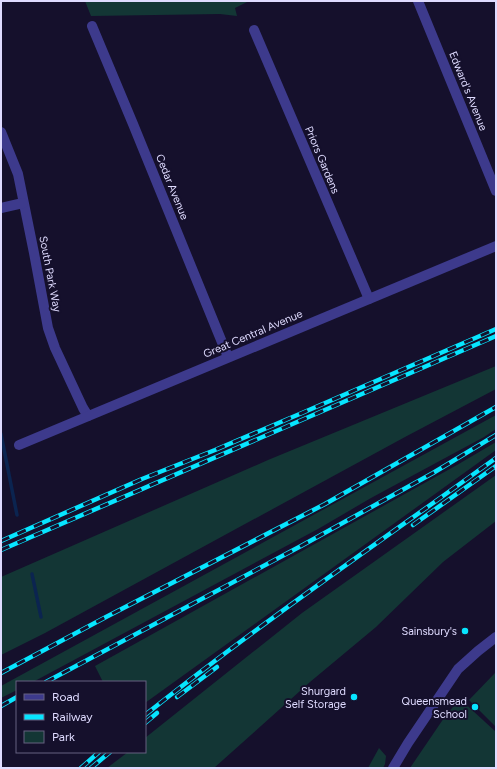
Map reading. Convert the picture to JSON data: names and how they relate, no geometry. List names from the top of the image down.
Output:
{
  "streets": {
    "street": [
      "Edward's Avenue",
      "Priors Gardens",
      "Cedar Avenue",
      "South Park Way",
      "Great Central Avenue"
    ]
  },
  "crossings": [
    ["Priors Gardens", "Great Central Avenue"],
    ["Cedar Avenue", "Great Central Avenue"],
    ["South Park Way", "Great Central Avenue"]
  ],
  "places": ["Sainsbury's", "Shurgard Self Storage", "Queensmead School"],
  "legend": ["Road", "Railway", "Park"]
}
